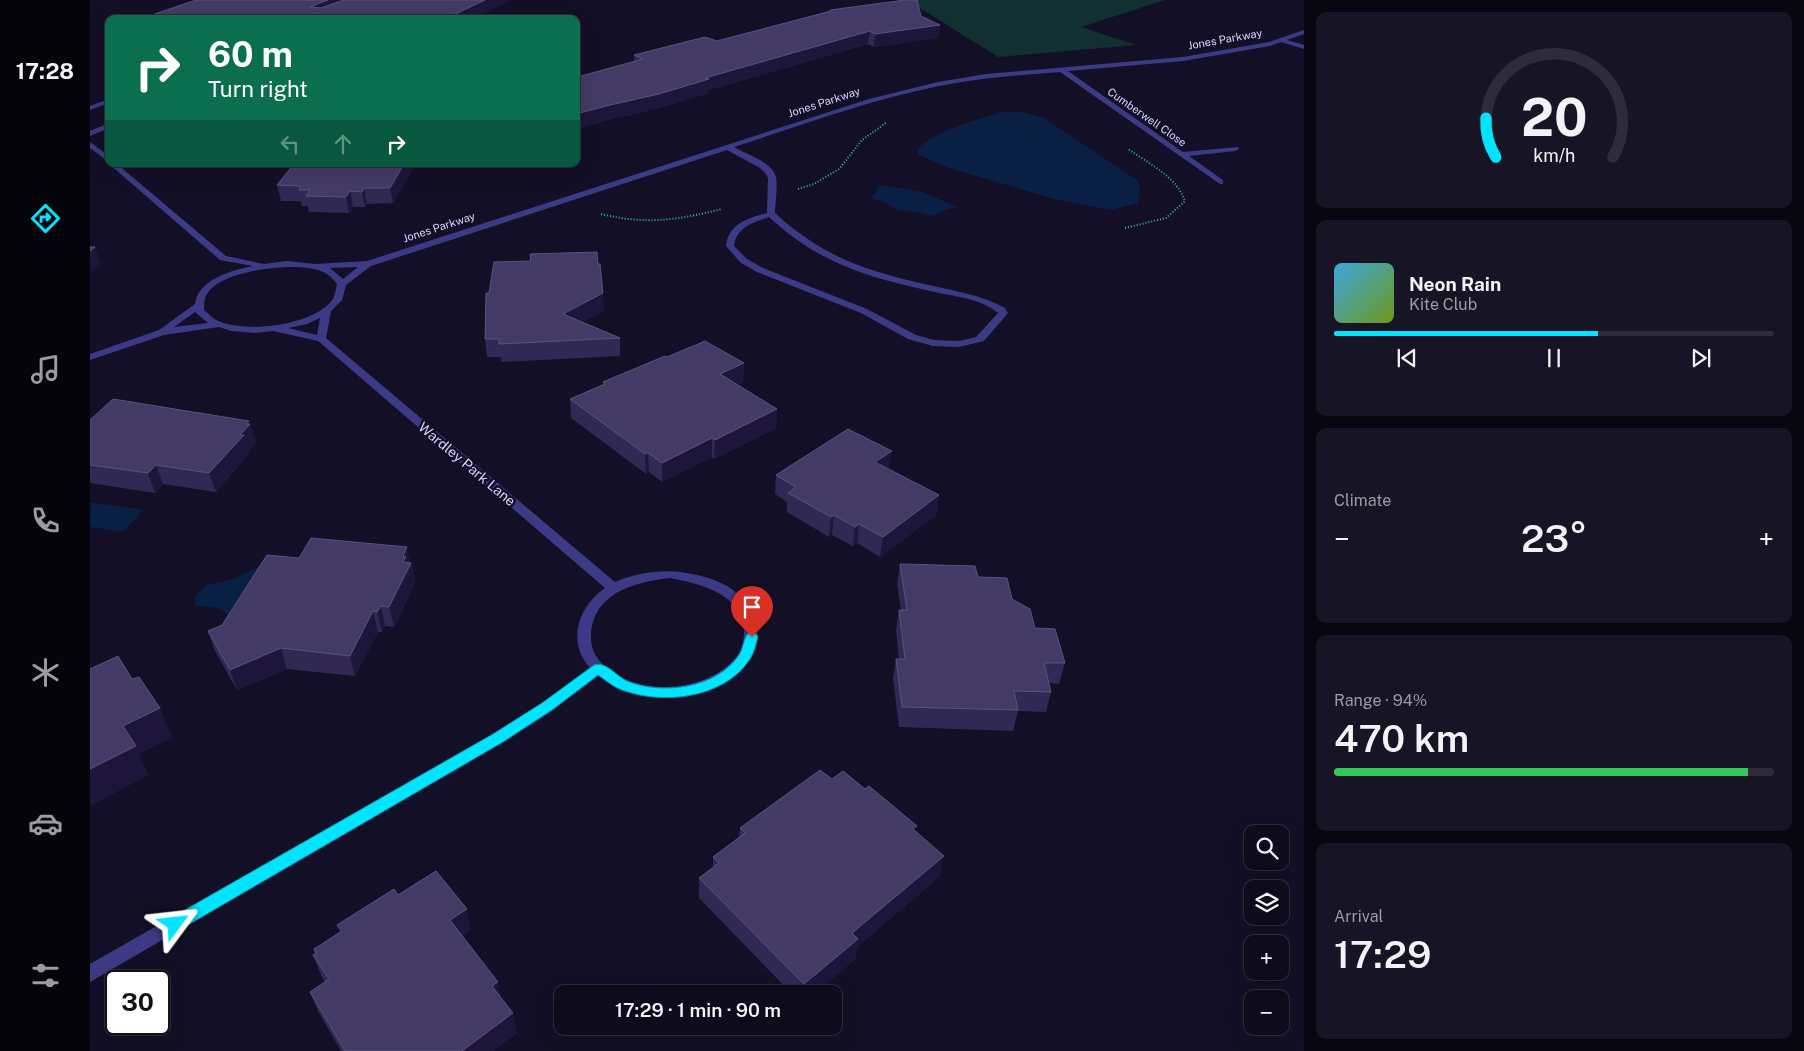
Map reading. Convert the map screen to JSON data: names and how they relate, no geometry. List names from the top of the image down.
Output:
{
  "streets": {
    "street": ["Jones Parkway", "Cumberwell Close", "Wardley Park Lane"]
  },
  "crossings": [
    ["Jones Parkway", "Cumberwell Close"]
  ],
  "page": {
    "tabs": "17:28",
    "turn": ["60 m", "Turn right"],
    "song": ["Neon Rain", "Kite Club"],
    "tile": [
      "Climate",
      ["Range · 94%", "470 km"],
      ["Arrival", "17:29"]
    ],
    "heat": ["−", "23°", "+"],
    "map_buttons": ["+", "−"],
    "limit": "30",
    "trip": "17:29 · 1 min · 90 m",
    "gauge": ["20", "km/h"]
  }
}
